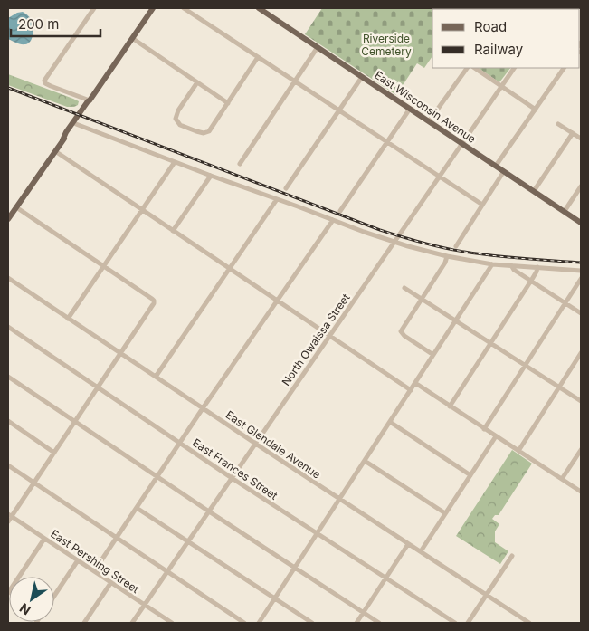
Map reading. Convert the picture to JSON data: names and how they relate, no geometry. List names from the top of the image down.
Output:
{
  "streets": {
    "main road": ["East Wisconsin Avenue"],
    "street": [
      "North Owaissa Street",
      "East Glendale Avenue",
      "East Frances Street",
      "East Pershing Street"
    ]
  },
  "crossings": [
    ["East Wisconsin Avenue", "North Owaissa Street"],
    ["North Owaissa Street", "East Glendale Avenue"],
    ["North Owaissa Street", "East Frances Street"],
    ["North Owaissa Street", "East Pershing Street"]
  ],
  "parks": ["Riverside Cemetery"],
  "legend": ["Road", "Railway"],
  "scale_bar": "200 m",
  "north": "bottom left"
}
